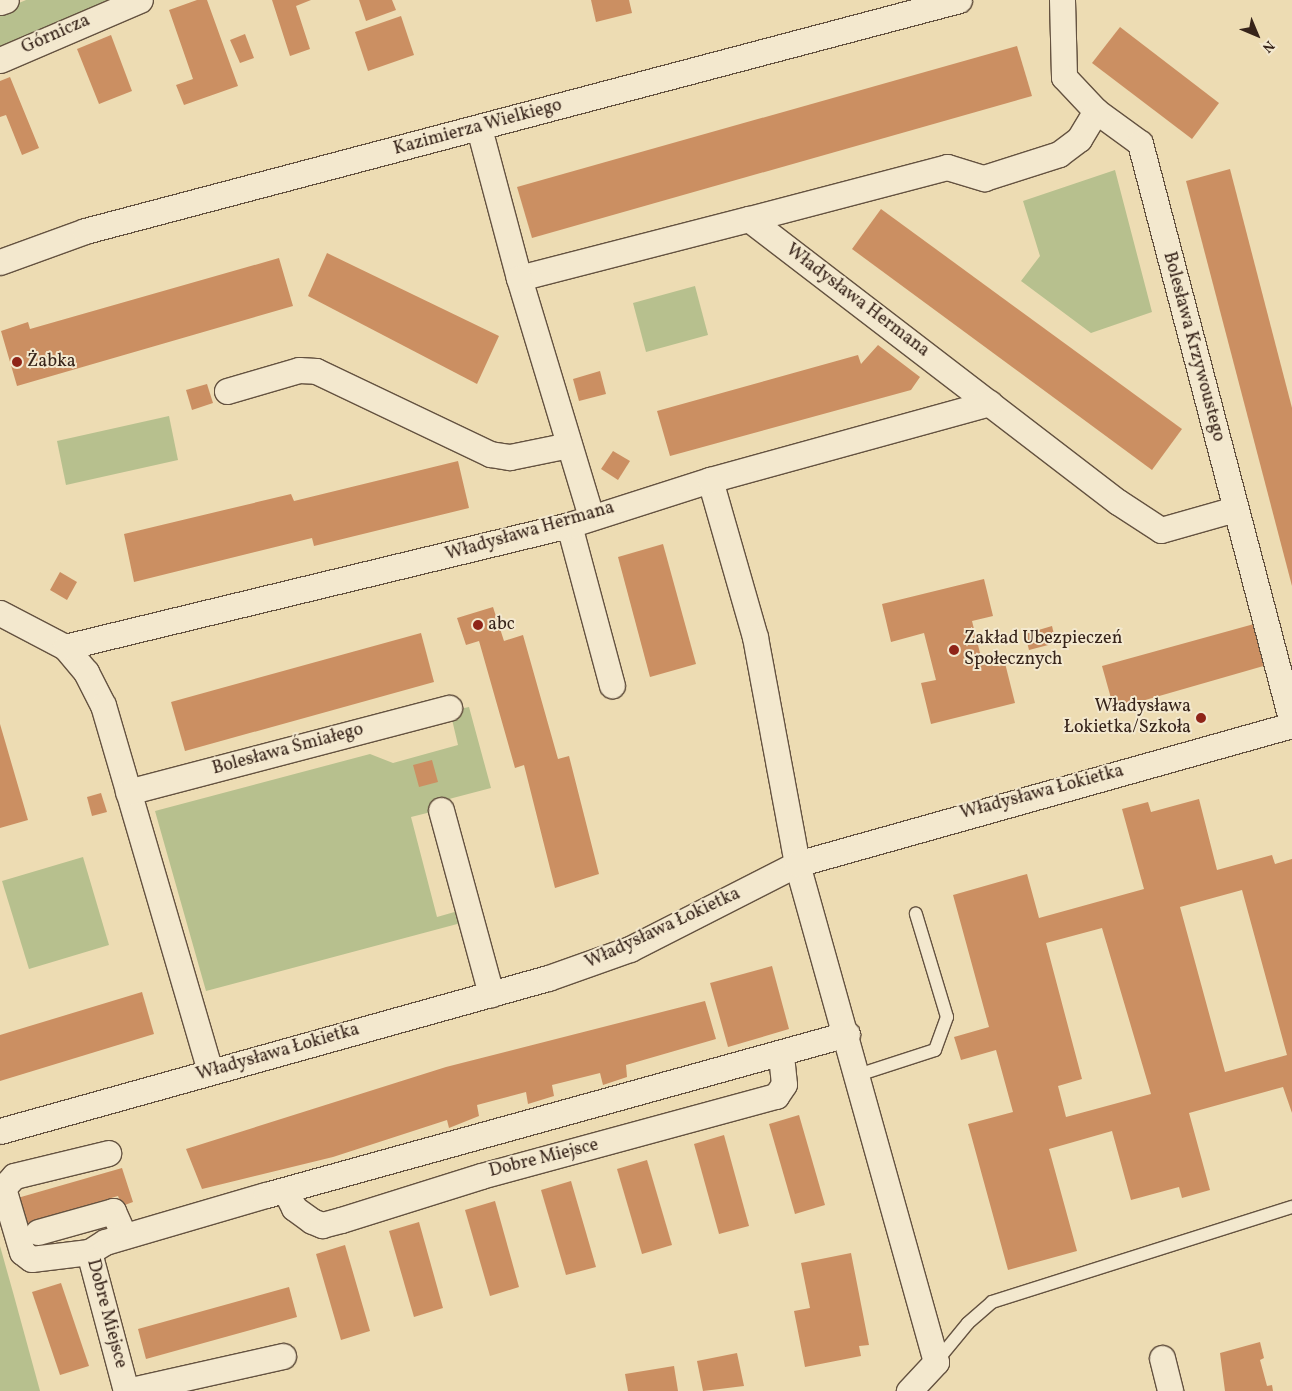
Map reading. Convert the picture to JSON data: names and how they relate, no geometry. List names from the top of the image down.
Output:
{
  "streets": {
    "street": [
      "Górnicza",
      "Kazimierza Wielkiego",
      "Władysława Hermana",
      "Bolesława Krzywoustego",
      "Bolesława Śmiałego",
      "Władysława Łokietka",
      "Dobre Miejsce"
    ]
  },
  "crossings": [
    ["Władysława Hermana", "Bolesława Krzywoustego"],
    ["Bolesława Krzywoustego", "Władysława Łokietka"]
  ],
  "places": [
    "Żabka",
    "abc",
    "Zakład Ubezpieczeń Społecznych",
    "Władysława Łokietka/Szkoła"
  ],
  "north": "bottom right"
}
